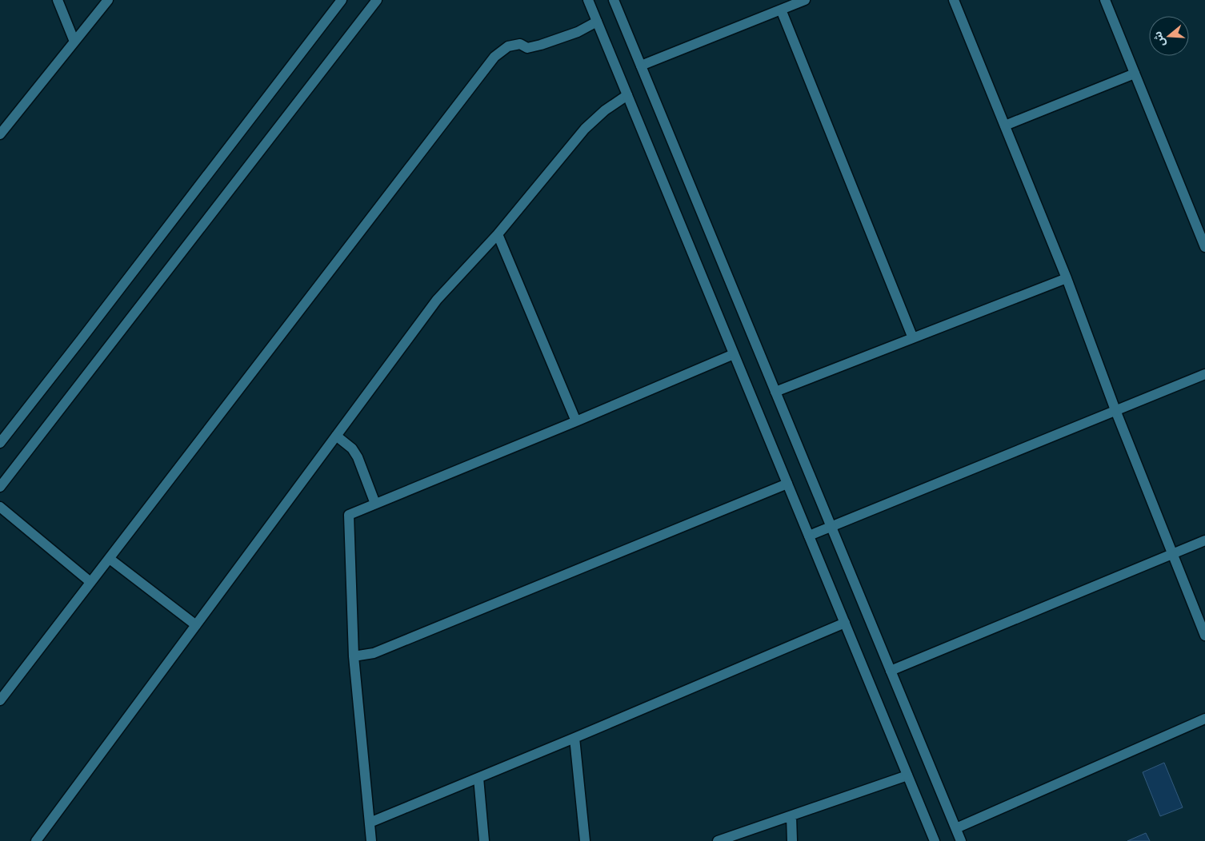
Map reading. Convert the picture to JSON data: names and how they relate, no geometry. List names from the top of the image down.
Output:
{
  "north": "left"
}
